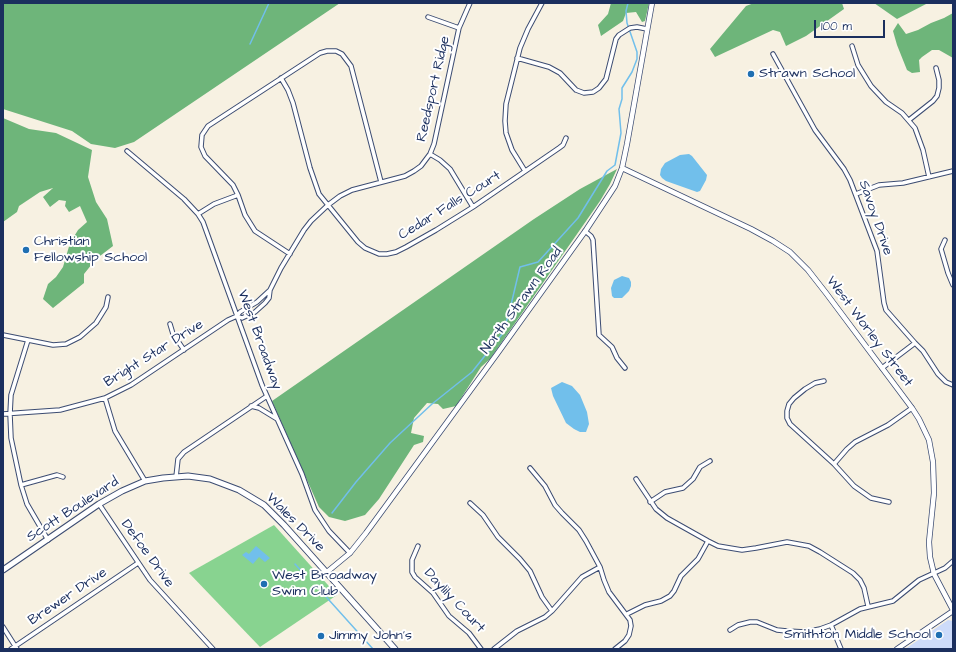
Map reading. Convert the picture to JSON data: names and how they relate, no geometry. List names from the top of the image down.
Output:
{
  "streets": {
    "main road": ["Scott Boulevard", "Wales Drive"],
    "street": [
      "Reedsport Ridge",
      "Cedar Falls Court",
      "Savoy Drive",
      "North Strawn Road",
      "West Worley Street",
      "West Broadway",
      "Bright Star Drive",
      "Defoe Drive",
      "Brewer Drive",
      "Daylily Court"
    ]
  },
  "crossings": [
    ["Reedsport Ridge", "Cedar Falls Court"],
    ["Reedsport Ridge", "West Broadway"],
    ["Reedsport Ridge", "Bright Star Drive"],
    ["North Strawn Road", "West Worley Street"],
    ["North Strawn Road", "West Broadway"],
    ["North Strawn Road", "Wales Drive"],
    ["West Broadway", "Bright Star Drive"],
    ["Scott Boulevard", "Wales Drive"],
    ["Scott Boulevard", "Defoe Drive"],
    ["Defoe Drive", "Brewer Drive"]
  ],
  "places": [
    "Strawn School",
    "Christian Fellowship School",
    "West Broadway Swim Club",
    "Smithton Middle School",
    "Jimmy John's"
  ],
  "scale_bar": "100 m"
}
